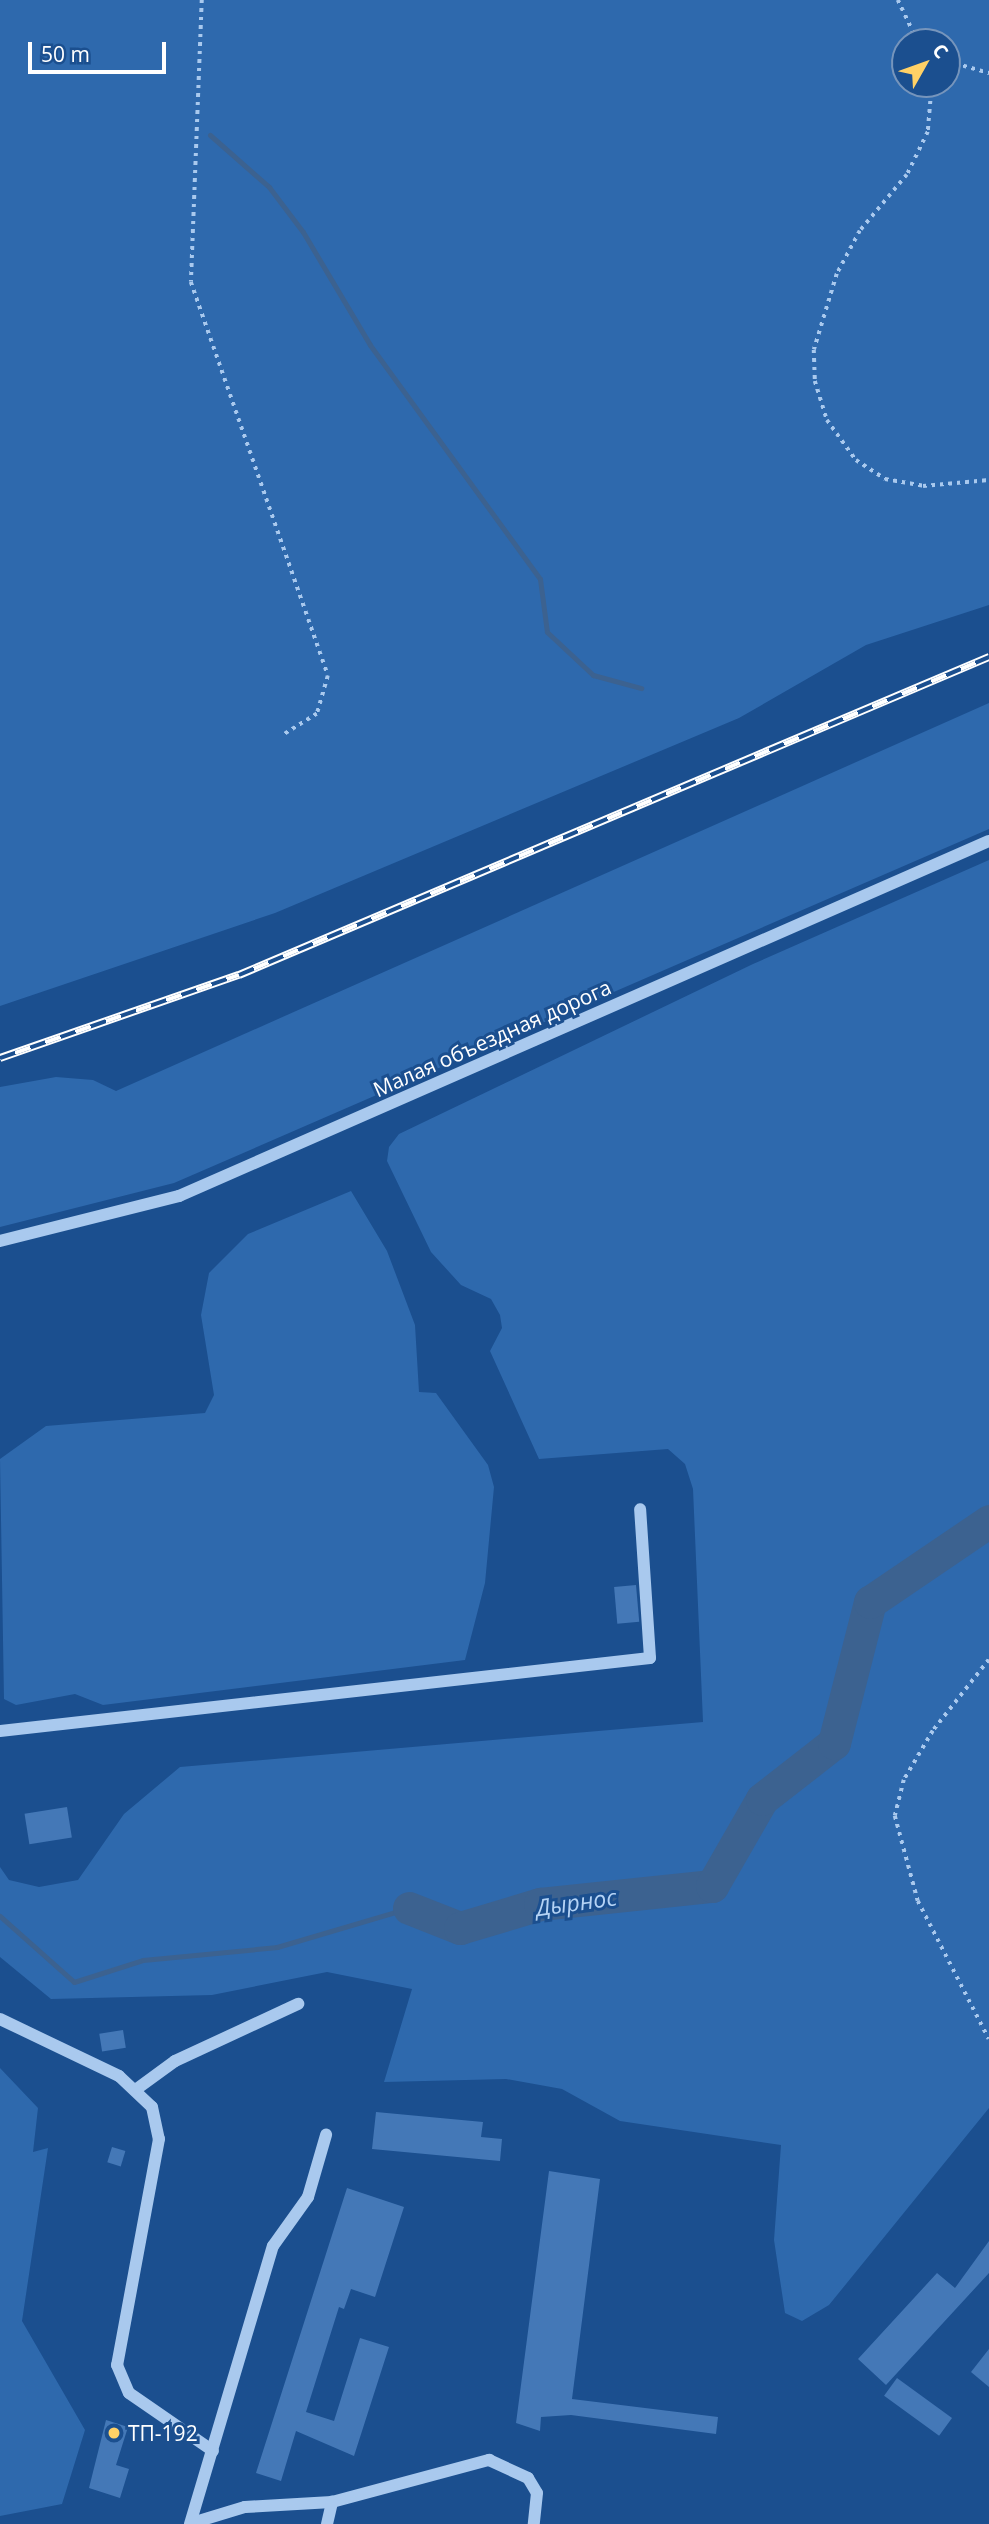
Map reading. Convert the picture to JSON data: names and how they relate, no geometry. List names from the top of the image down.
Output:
{
  "streets": {
    "street": ["Малая объездная дорога"]
  },
  "water": ["Дырнос"],
  "places": ["ТП-192"],
  "scale_bar": "50 m",
  "north": "top right"
}
